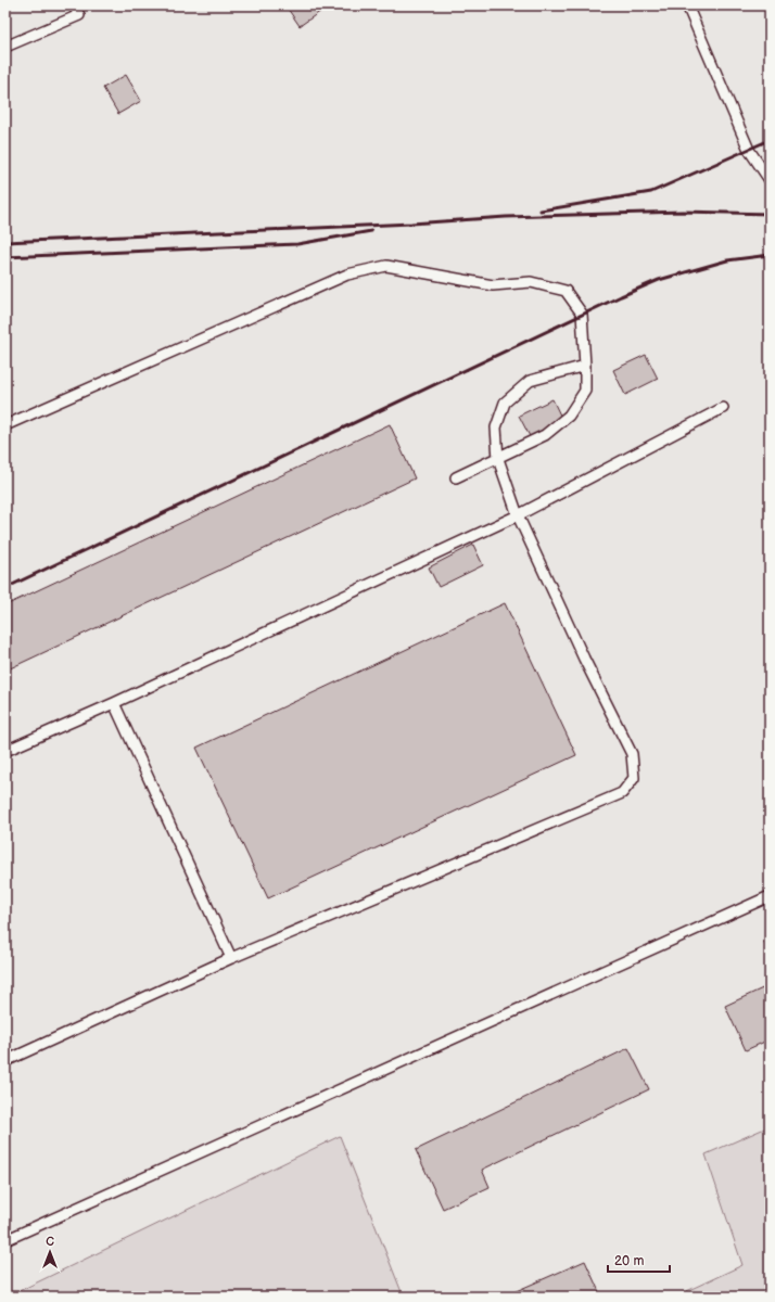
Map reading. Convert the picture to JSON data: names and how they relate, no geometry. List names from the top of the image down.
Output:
{
  "scale_bar": "20 m",
  "north": "top"
}
